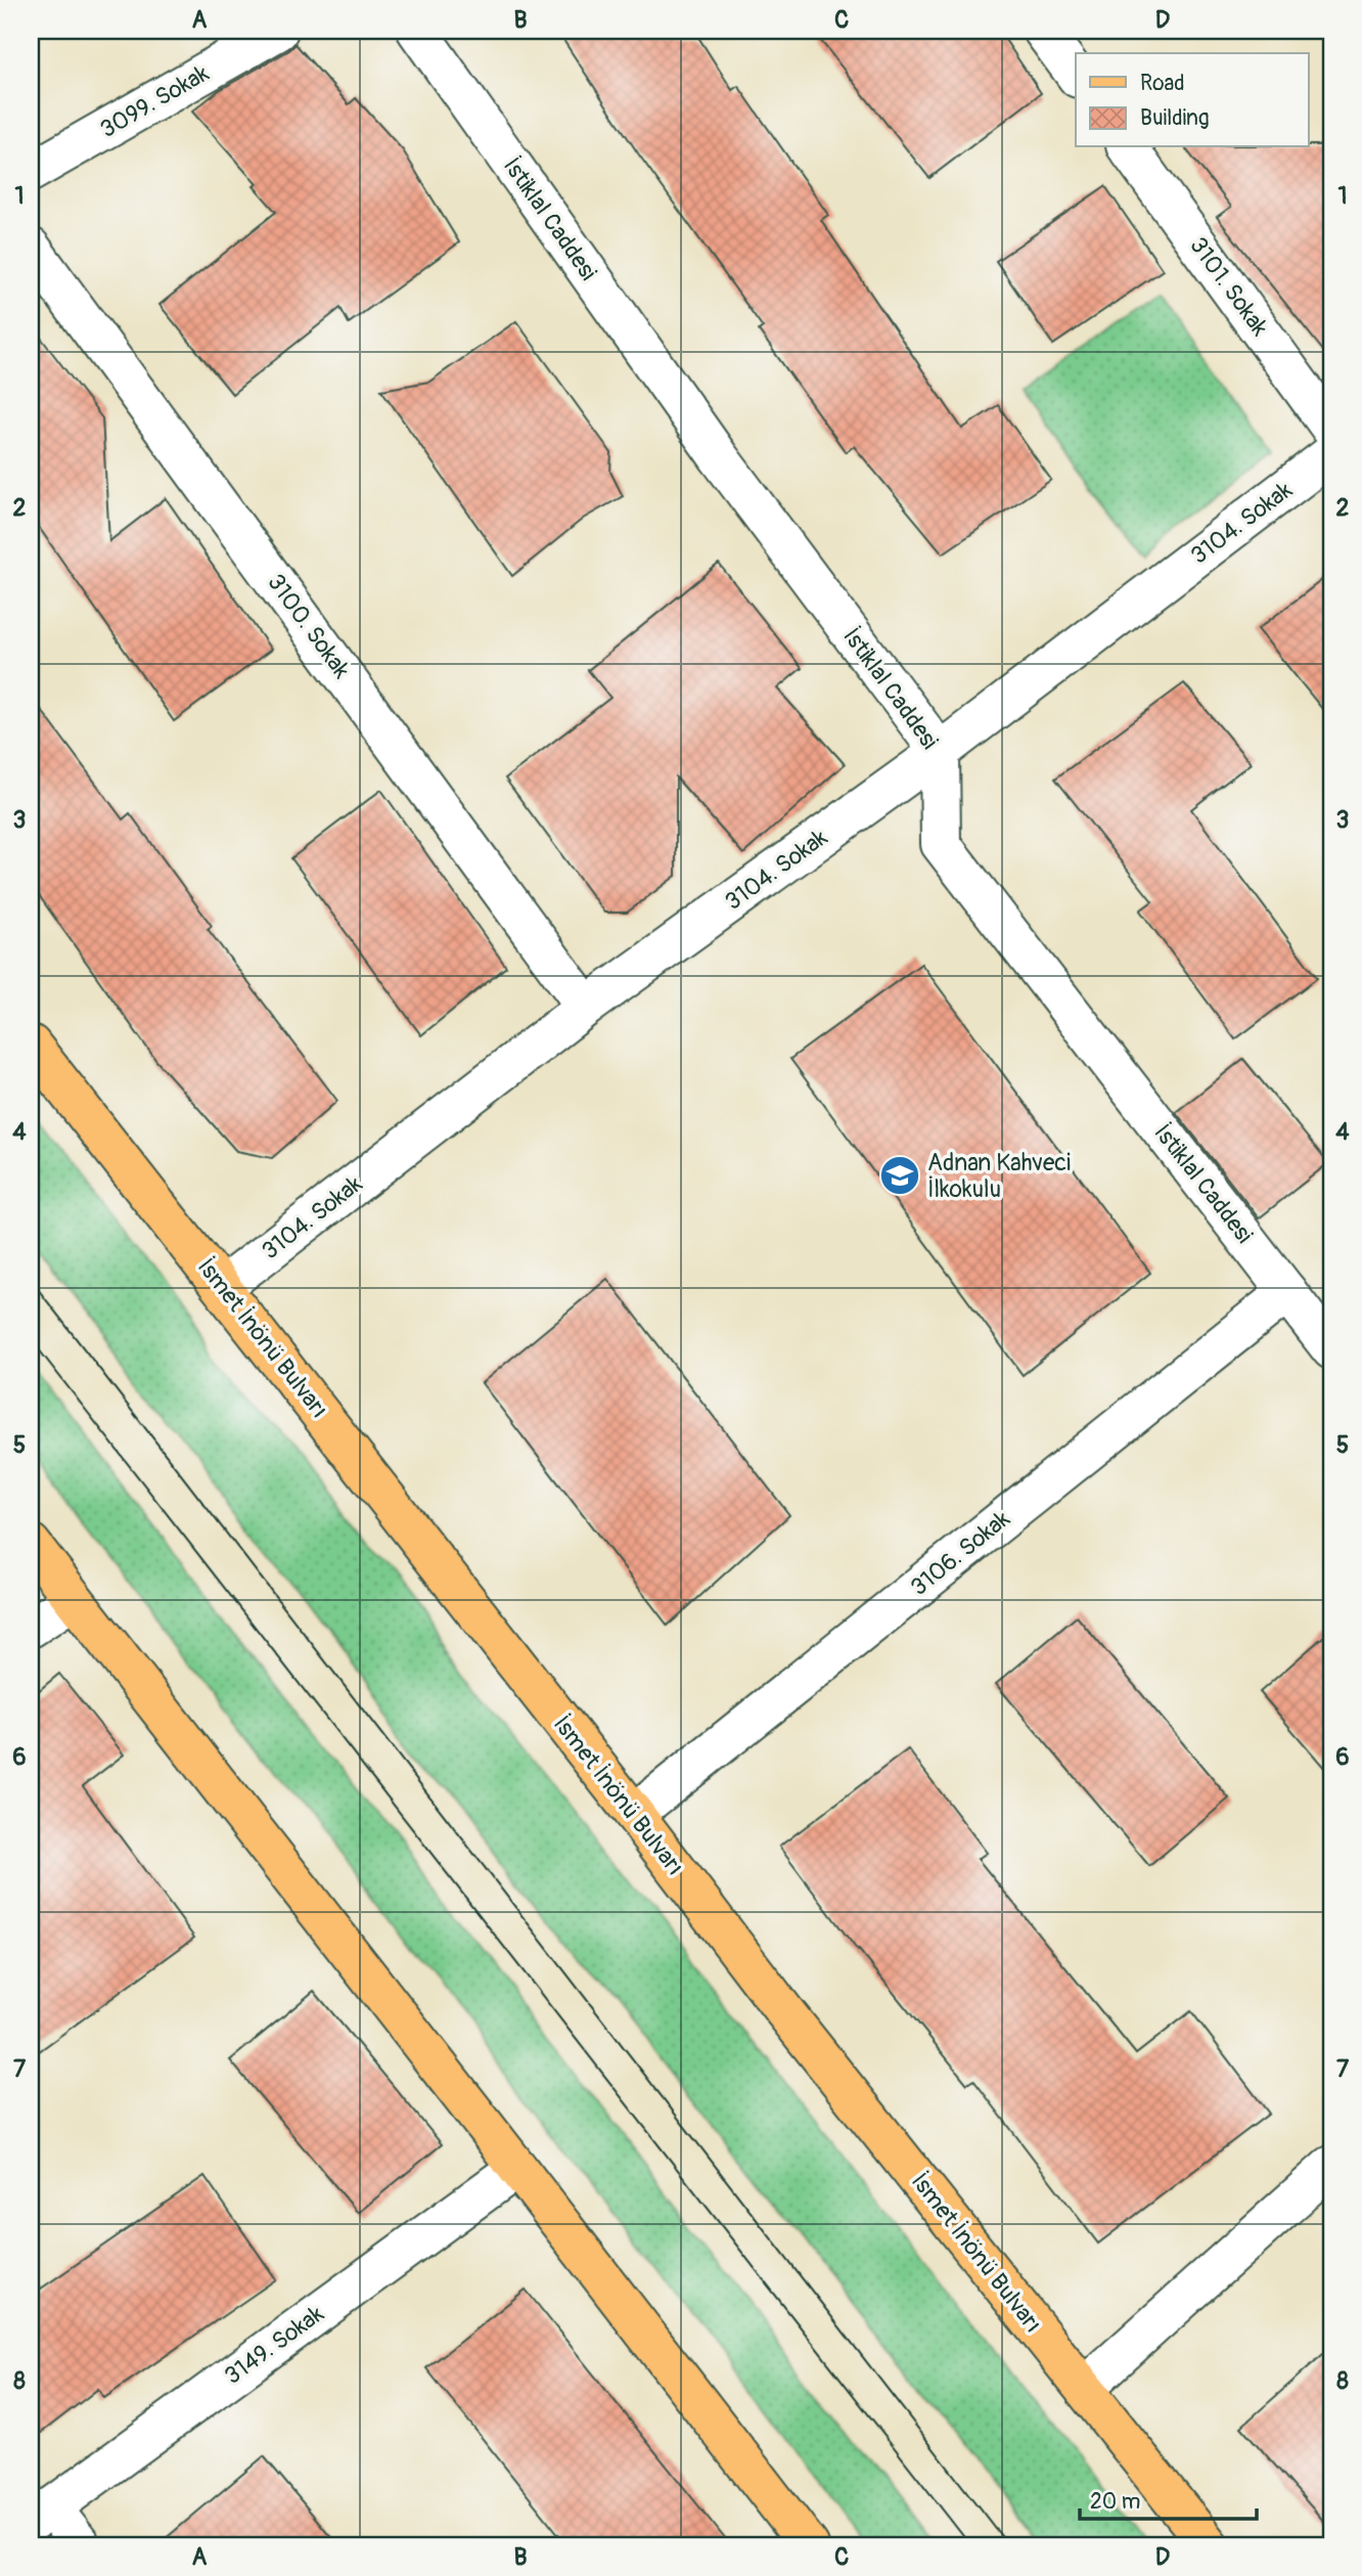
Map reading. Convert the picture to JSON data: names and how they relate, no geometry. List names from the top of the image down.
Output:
{
  "streets": {
    "main road": ["İsmet İnönü Bulvarı"],
    "street": [
      "3099. Sokak",
      "İstiklal Caddesi",
      "3101. Sokak",
      "3104. Sokak",
      "3100. Sokak",
      "3106. Sokak",
      "3149. Sokak"
    ]
  },
  "crossings": [
    ["İstiklal Caddesi", "3104. Sokak"],
    ["İstiklal Caddesi", "3106. Sokak"],
    ["3104. Sokak", "3100. Sokak"],
    ["3104. Sokak", "İsmet İnönü Bulvarı"],
    ["İsmet İnönü Bulvarı", "3106. Sokak"]
  ],
  "places": {
    "school or university": ["Adnan Kahveci İlkokulu"]
  },
  "legend": ["Road", "Building"],
  "scale_bar": "20 m",
  "grid": {
    "columns": [
      "A",
      "B",
      "C",
      "D"
    ],
    "rows": [
      "1",
      "2",
      "3",
      "4",
      "5",
      "6",
      "7",
      "8"
    ]
  }
}
